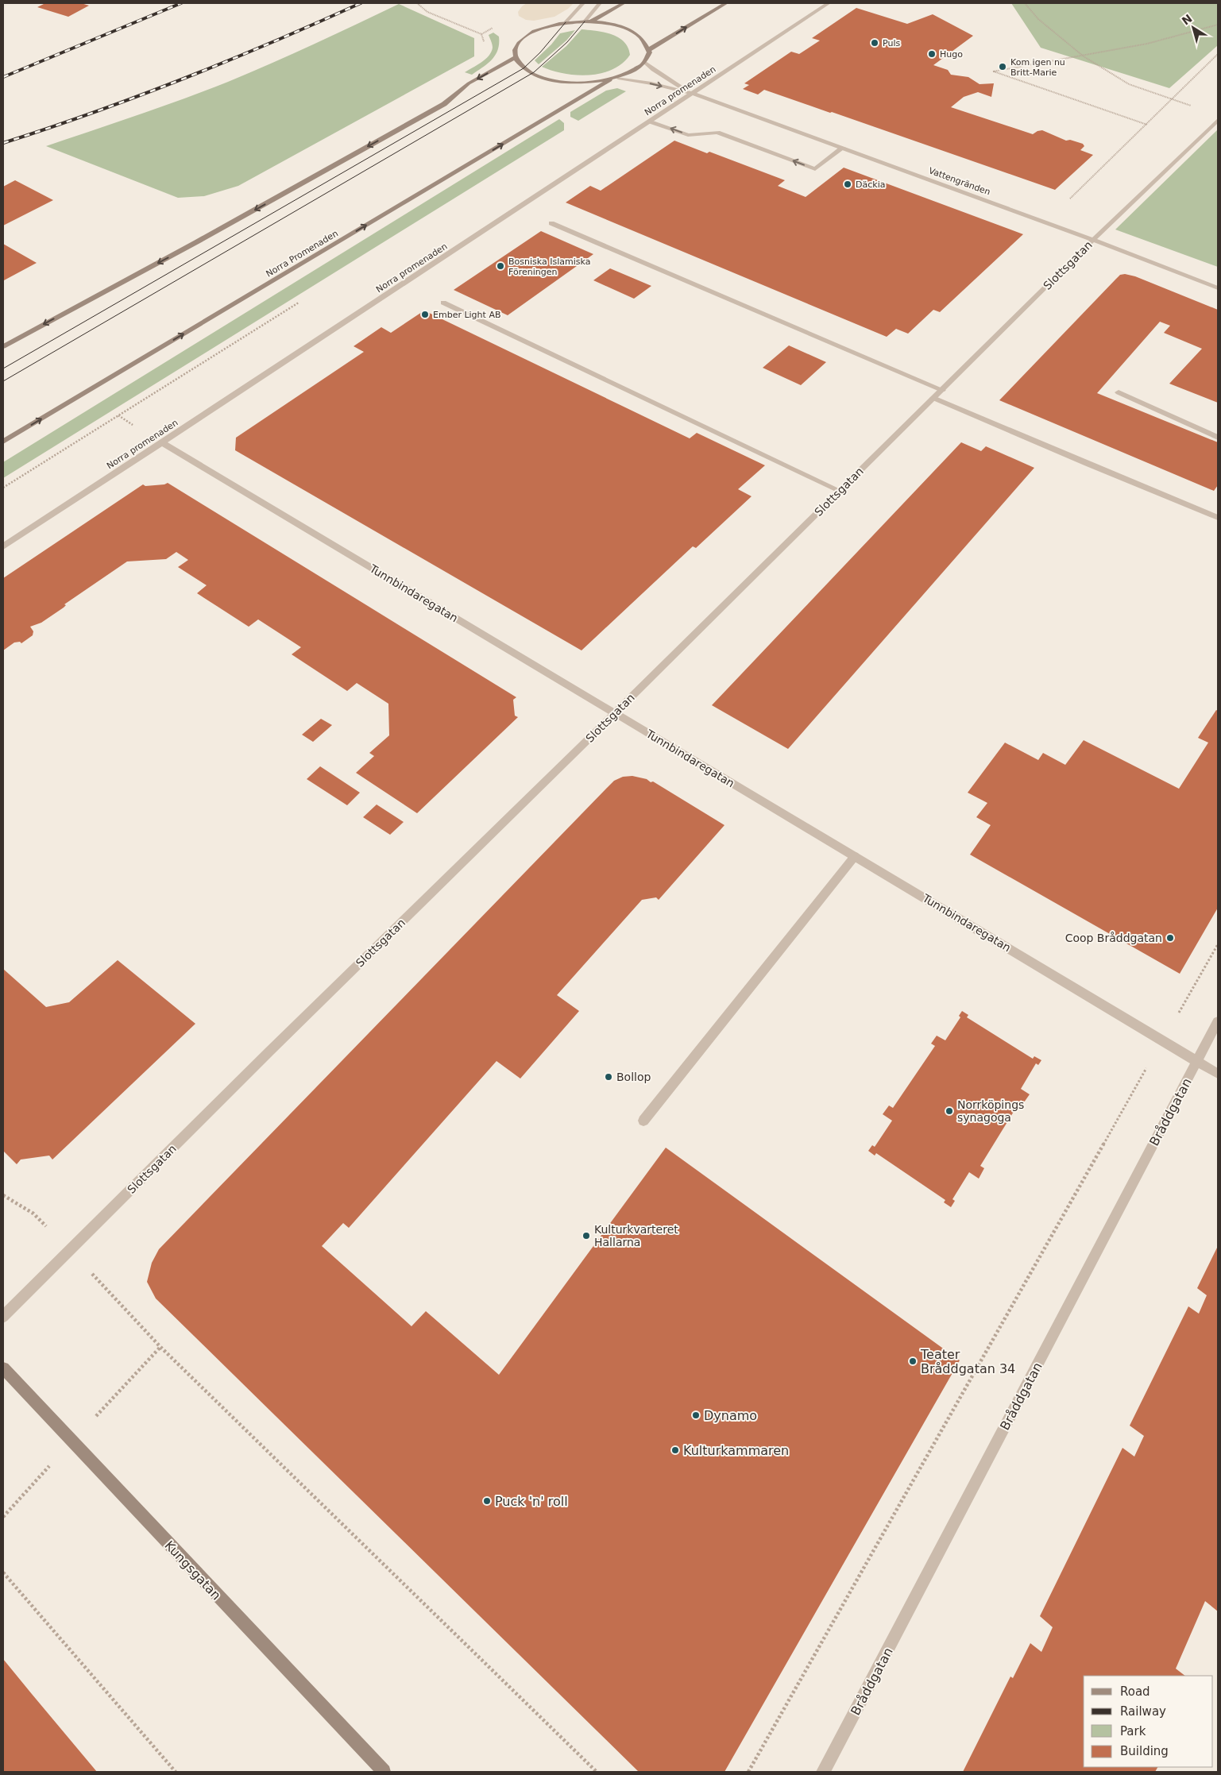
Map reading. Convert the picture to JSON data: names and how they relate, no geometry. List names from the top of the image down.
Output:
{
  "streets": {
    "main road": ["Norra Promenaden", "Kungsgatan"],
    "street": [
      "Norra promenaden",
      "Vattengränden",
      "Slottsgatan",
      "Tunnbindaregatan",
      "Bråddgatan"
    ]
  },
  "crossings": [
    ["Norra promenaden", "Vattengränden"],
    ["Norra promenaden", "Tunnbindaregatan"],
    ["Vattengränden", "Slottsgatan"],
    ["Slottsgatan", "Tunnbindaregatan"],
    ["Tunnbindaregatan", "Bråddgatan"]
  ],
  "places": [
    "Puls",
    "Hugo",
    "Kom igen nu Britt-Marie",
    "Däckia",
    "Bosniska Islamiska Föreningen",
    "Ember Light AB",
    "Coop Bråddgatan",
    "Bollop",
    "Norrköpings synagoga",
    "Kulturkvarteret Hallarna",
    "Teater Bråddgatan 34",
    "Dynamo",
    "Kulturkammaren",
    "Puck 'n' roll"
  ],
  "legend": [
    "Road",
    "Railway",
    "Park",
    "Building"
  ],
  "north": "top left"
}
